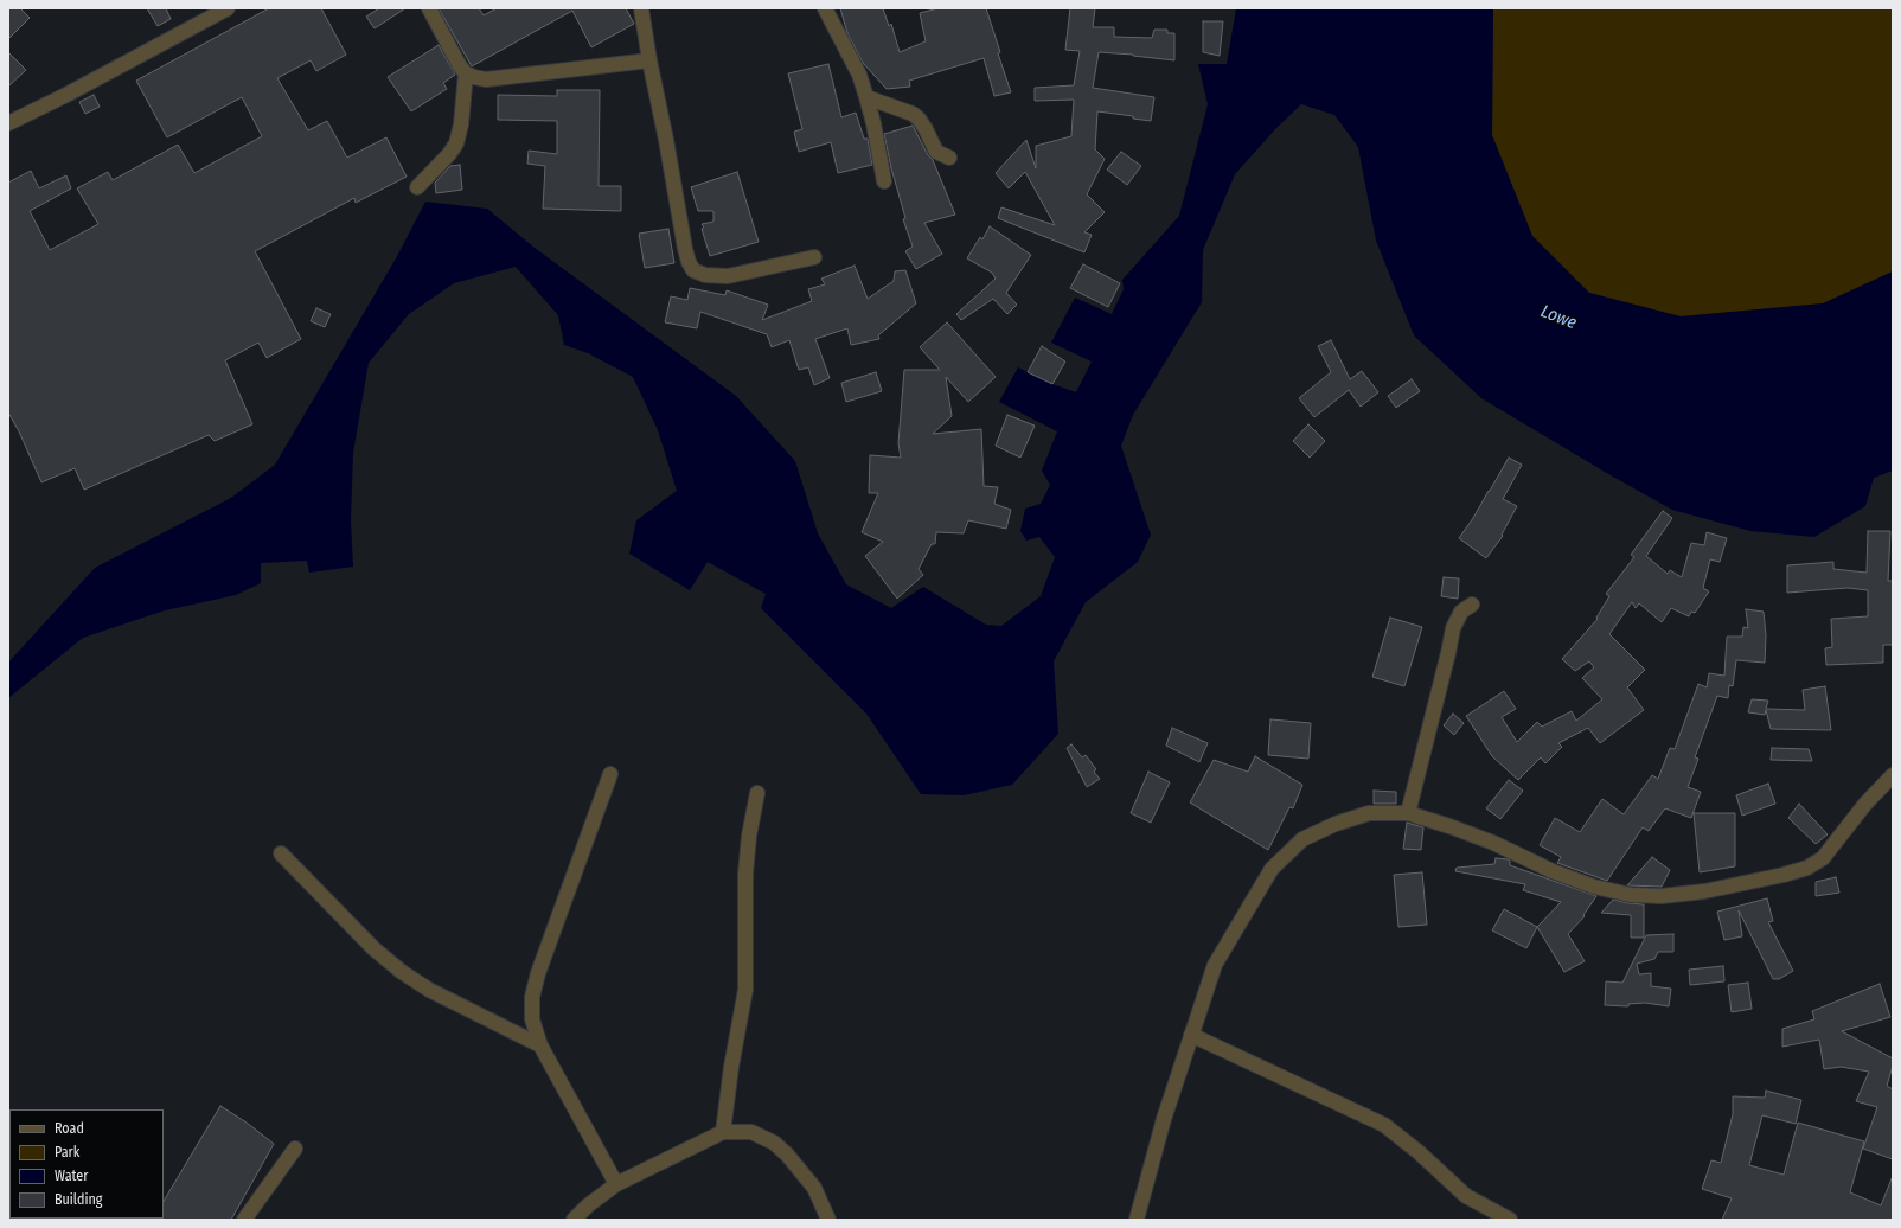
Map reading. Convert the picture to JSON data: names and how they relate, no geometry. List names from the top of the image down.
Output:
{
  "water": ["Lowe"],
  "legend": [
    "Road",
    "Park",
    "Water",
    "Building"
  ]
}
